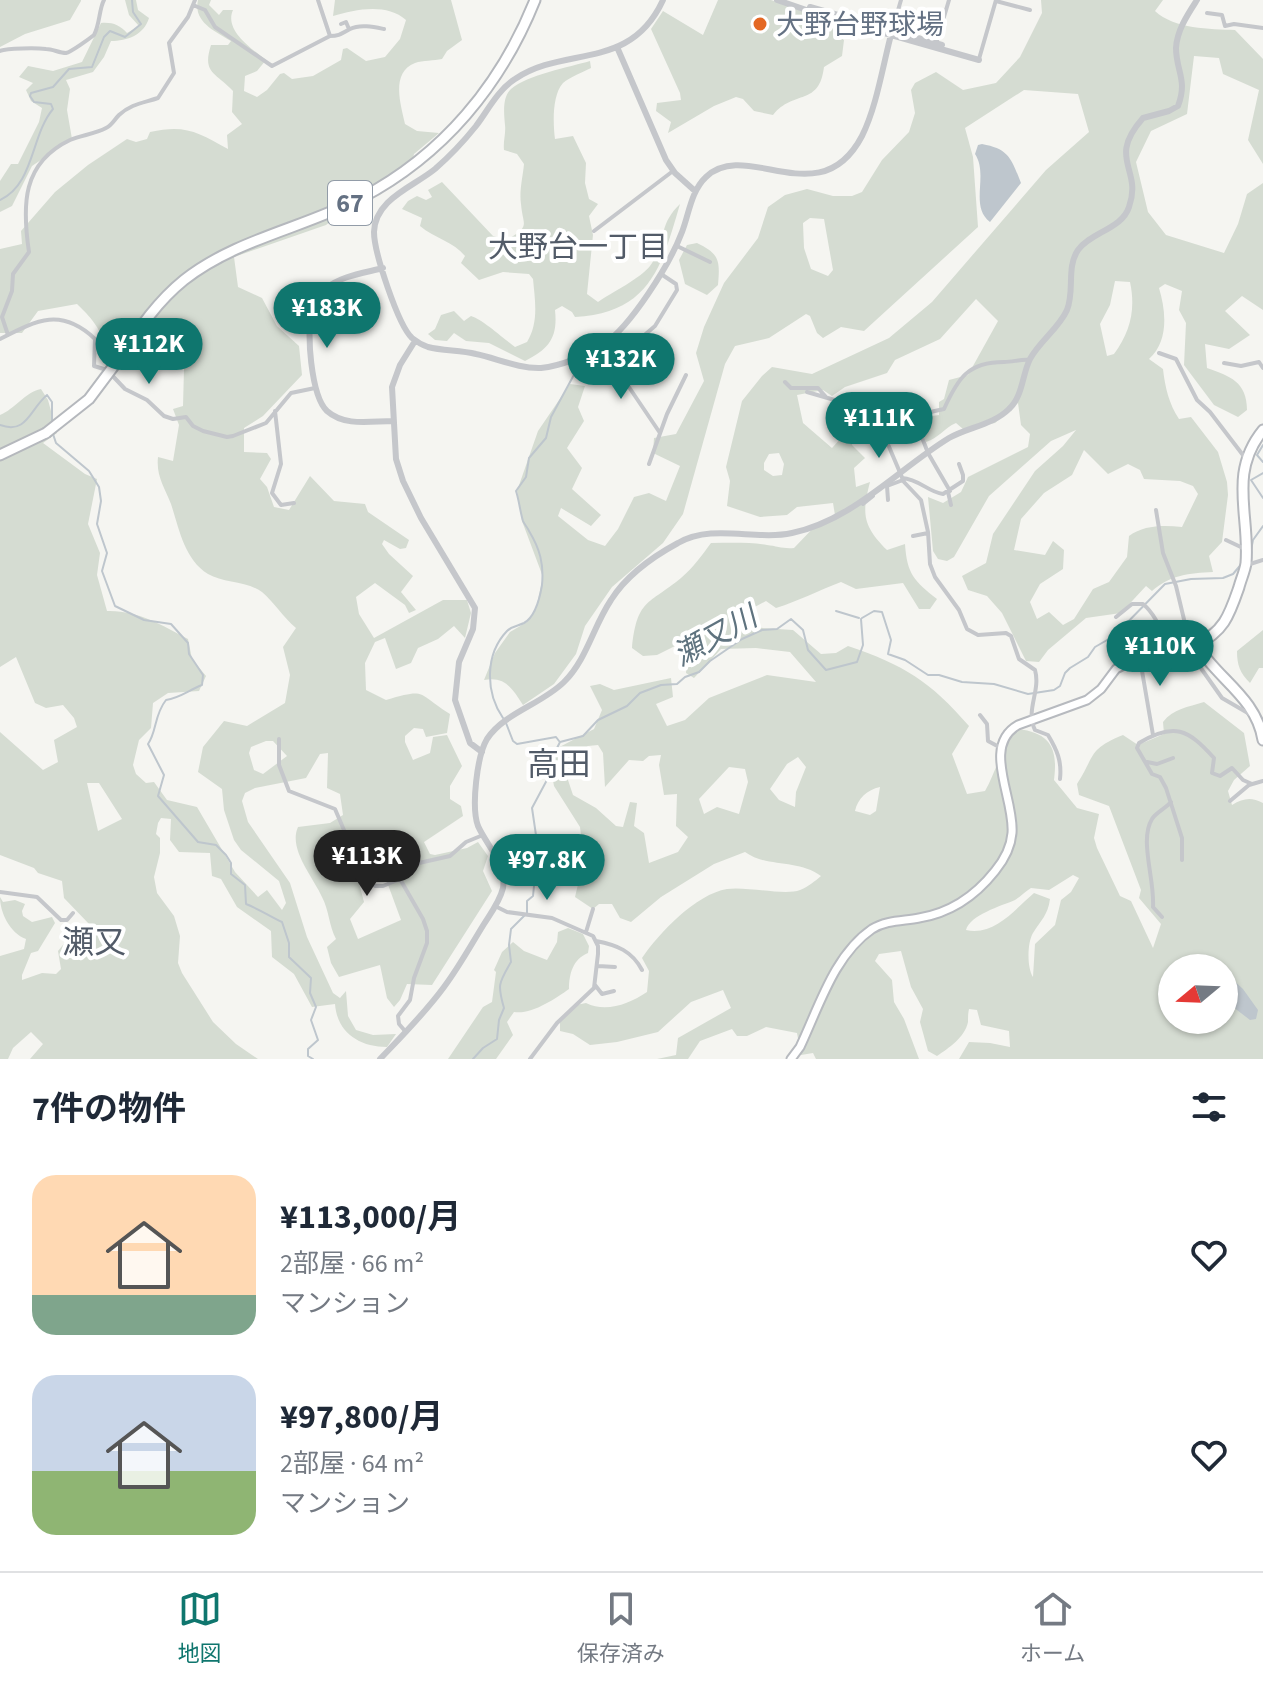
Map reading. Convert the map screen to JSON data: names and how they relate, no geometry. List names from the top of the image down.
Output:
{
  "streets": {
    "main road": ["67"]
  },
  "districts": ["大野台一丁目", "高田", "瀬又"],
  "water": ["瀬又川"],
  "places": ["大野台野球場"],
  "north": "left",
  "page": {
    "price": [
      "¥183K",
      "¥112K",
      "¥132K",
      "¥111K",
      "¥110K",
      "¥113K",
      "¥97.8K"
    ],
    "heading": "7件の物件",
    "list": [
      {
        "name": "¥113,000/月",
        "note": "2部屋 · 66 m² · マンション"
      },
      {
        "name": "¥97,800/月",
        "note": "2部屋 · 64 m² · マンション"
      }
    ],
    "tabs": ["地図", "保存済み", "ホーム"]
  }
}
